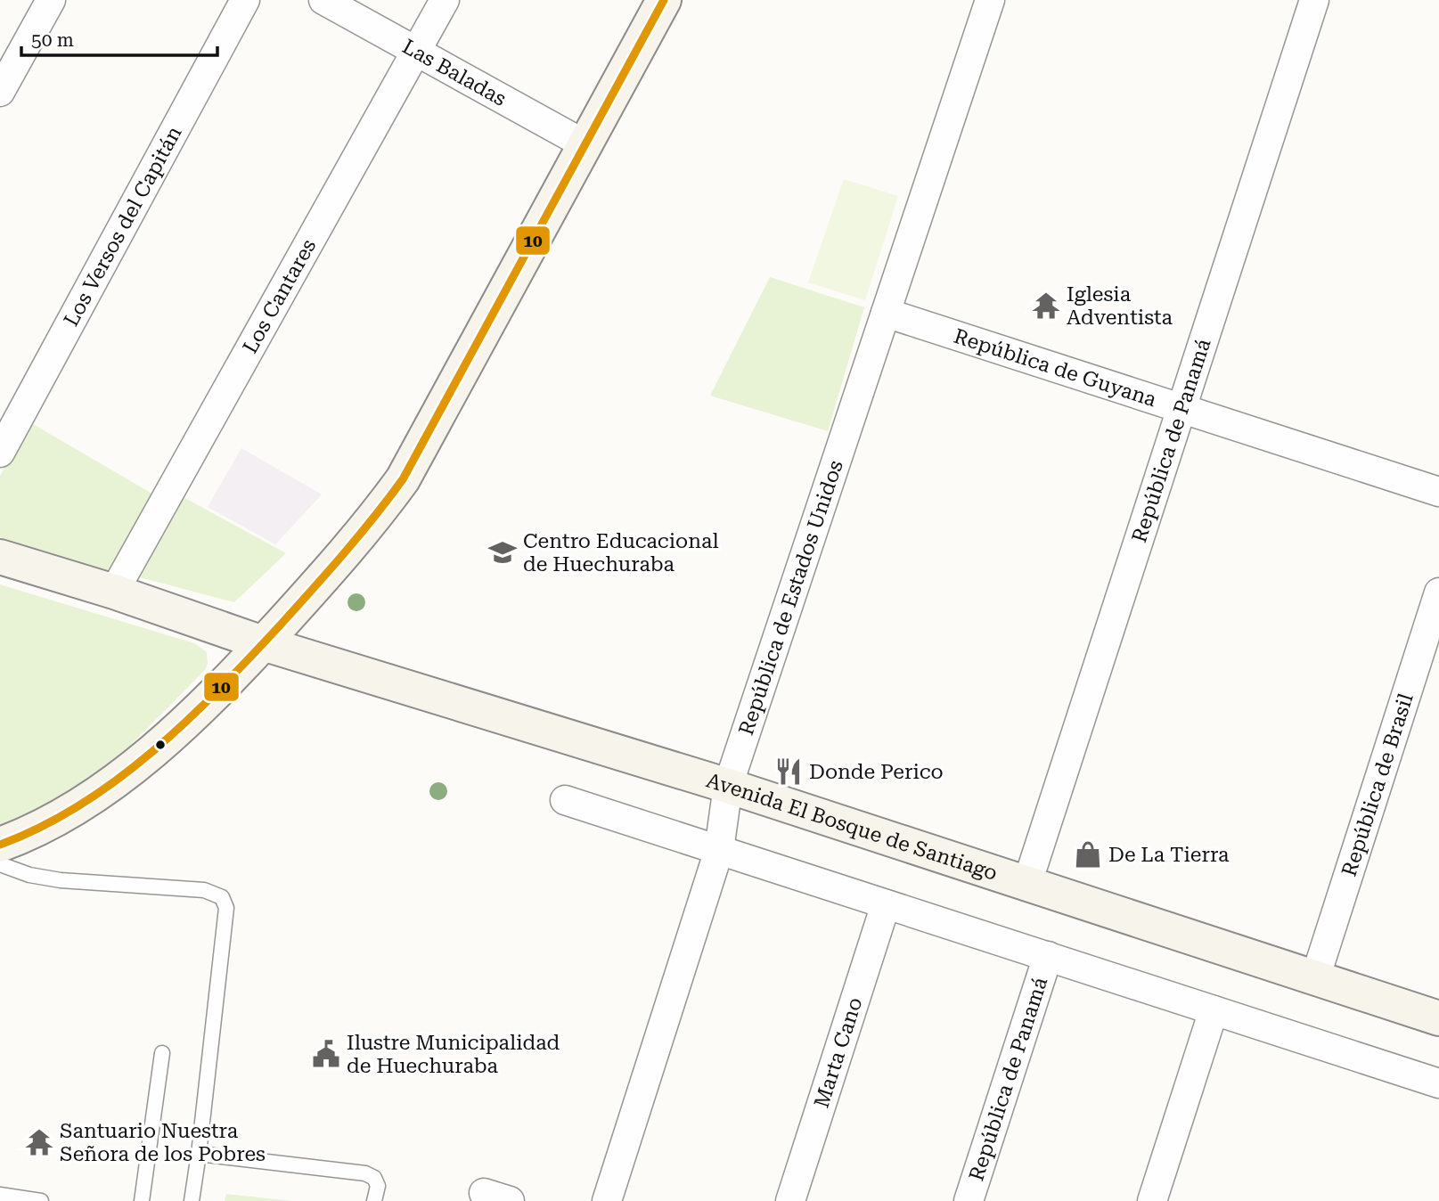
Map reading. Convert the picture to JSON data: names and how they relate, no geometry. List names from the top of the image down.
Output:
{
  "streets": {
    "main road": ["Avenida El Bosque de Santiago"],
    "street": [
      "Las Baladas",
      "Los Versos del Capitán",
      "Los Cantares",
      "República de Guyana",
      "República de Panamá",
      "República de Estados Unidos",
      "República de Brasil",
      "Marta Cano"
    ]
  },
  "crossings": [
    ["Las Baladas", "Los Cantares"],
    ["Los Cantares", "Avenida El Bosque de Santiago"],
    ["República de Guyana", "República de Panamá"],
    ["República de Guyana", "República de Estados Unidos"],
    ["República de Panamá", "Avenida El Bosque de Santiago"],
    ["República de Estados Unidos", "Avenida El Bosque de Santiago"],
    ["República de Brasil", "Avenida El Bosque de Santiago"]
  ],
  "places": {
    "temple": ["Iglesia Adventista", "Santuario Nuestra Señora de los Pobres"],
    "school or university": ["Centro Educacional de Huechuraba"],
    "restaurant": ["Donde Perico"],
    "shop": ["De La Tierra"],
    "public building": ["Ilustre Municipalidad de Huechuraba"]
  },
  "lines": ["transit line 10"],
  "scale_bar": "50 m"
}
